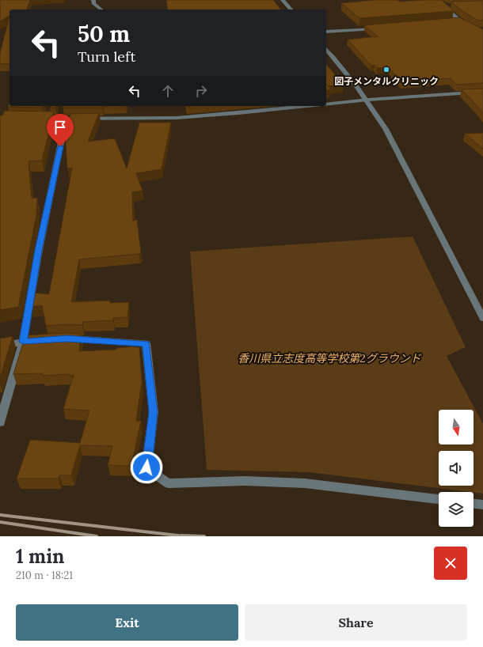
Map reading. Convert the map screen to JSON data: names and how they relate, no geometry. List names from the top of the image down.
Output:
{
  "parks": ["香川県立志度高等学校第2グラウンド"],
  "places": ["図子メンタルクリニック"],
  "north": "bottom",
  "page": {
    "turn": ["50 m", "Turn left"],
    "heading": ["1 min", "210 m · 18:21"],
    "buttons": ["Exit", "Share"]
  }
}
